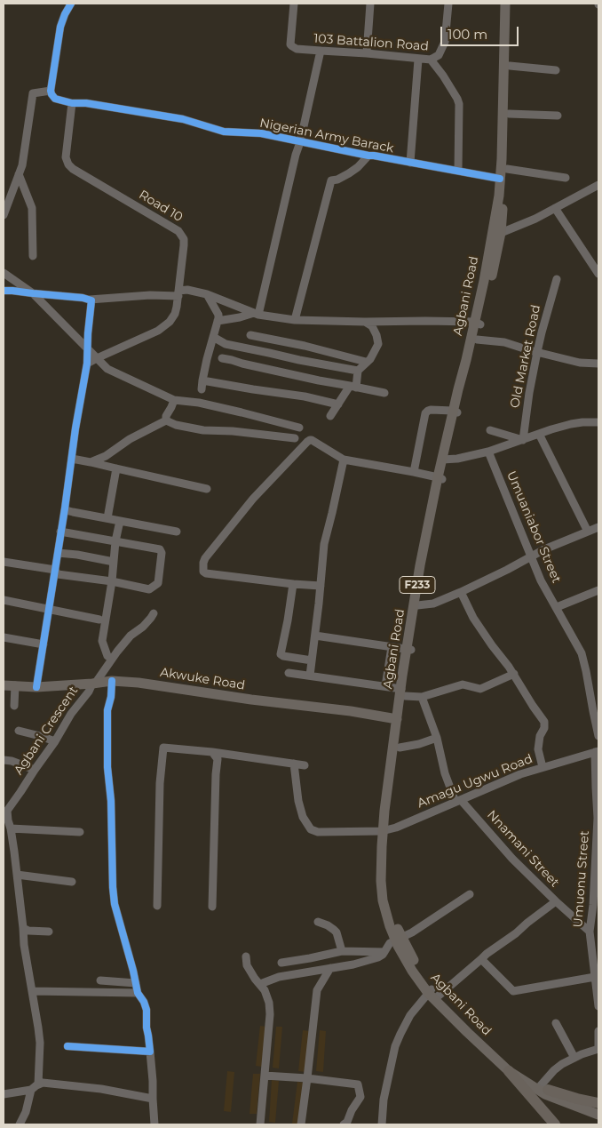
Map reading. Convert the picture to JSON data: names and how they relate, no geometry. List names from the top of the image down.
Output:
{
  "streets": {
    "main road": ["Agbani Road", "F233", "Akwuke Road"],
    "street": [
      "103 Battalion Road",
      "Nigerian Army Barack",
      "Road 10",
      "Old Market Road",
      "Umuaniabor Street",
      "Agbani Crescent",
      "Amagu Ugwu Road",
      "Nnamani Street",
      "Umuonu Street"
    ]
  },
  "crossings": [
    ["Nigerian Army Barack", "Road 10"],
    ["Nigerian Army Barack", "Agbani Road"],
    ["Agbani Road", "Akwuke Road"],
    ["Agbani Road", "Amagu Ugwu Road"],
    ["Akwuke Road", "Agbani Crescent"],
    ["Amagu Ugwu Road", "Nnamani Street"],
    ["Amagu Ugwu Road", "Umuonu Street"],
    ["Nnamani Street", "Umuonu Street"]
  ],
  "scale_bar": "100 m"
}
